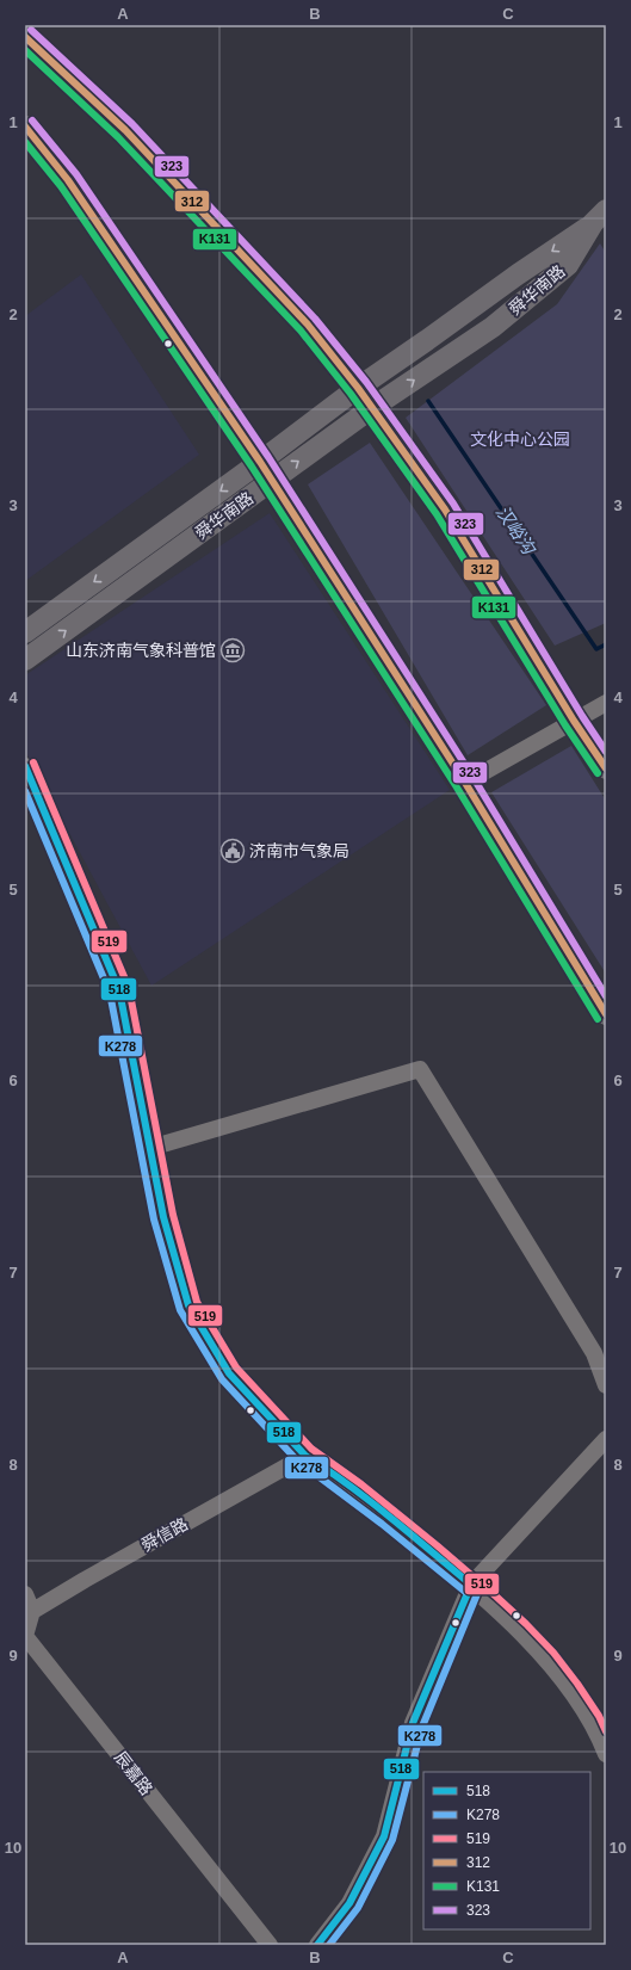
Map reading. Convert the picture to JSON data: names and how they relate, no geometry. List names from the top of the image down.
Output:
{
  "streets": {
    "main road": ["舜华南路"],
    "street": ["舜信路", "辰嘉路"]
  },
  "crossings": [
    ["舜信路", "辰嘉路"]
  ],
  "water": ["汉峪沟"],
  "parks": ["文化中心公园"],
  "places": {
    "museum": ["山东济南气象科普馆"],
    "public building": ["济南市气象局"]
  },
  "lines": [
    "transit line 323",
    "transit line 312",
    "transit line K131",
    "transit line 519",
    "transit line 518",
    "transit line K278"
  ],
  "legend": [
    "518",
    "K278",
    "519",
    "312",
    "K131",
    "323"
  ],
  "grid": {
    "columns": ["A", "B", "C"],
    "rows": [
      "1",
      "2",
      "3",
      "4",
      "5",
      "6",
      "7",
      "8",
      "9",
      "10"
    ]
  }
}
